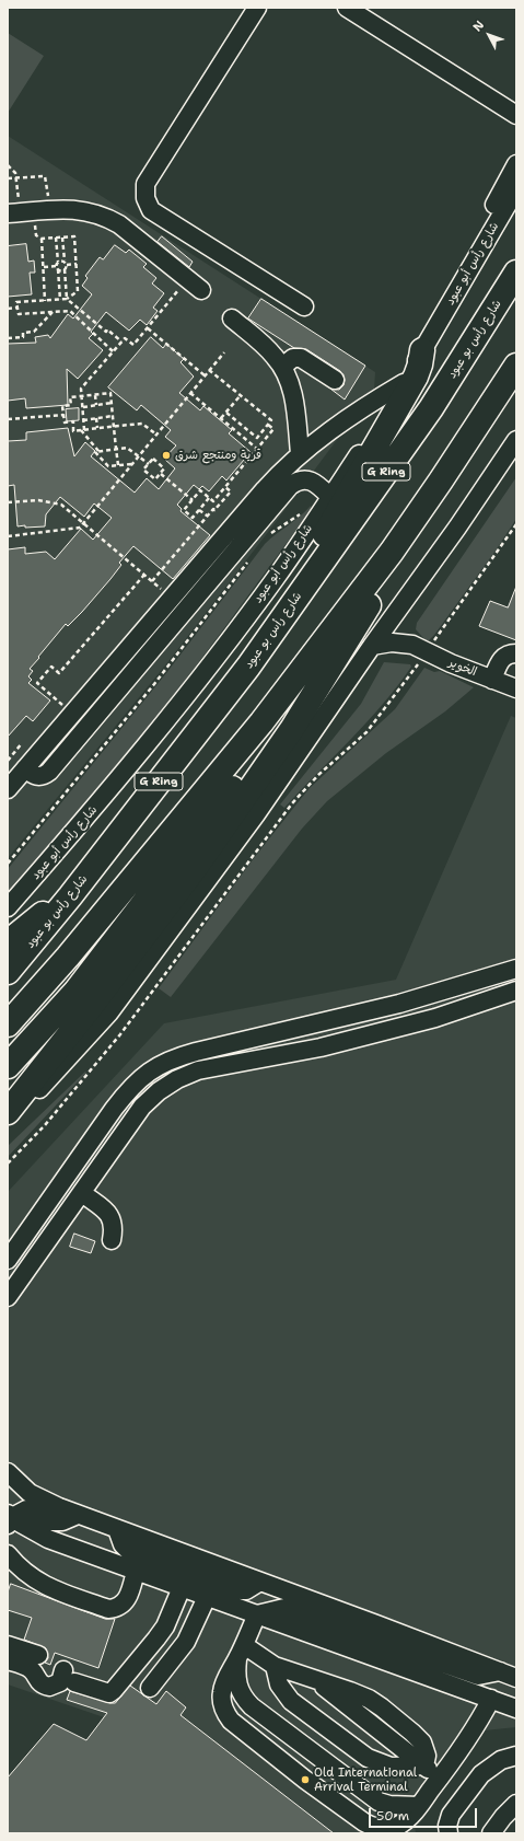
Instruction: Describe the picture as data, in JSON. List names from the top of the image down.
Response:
{
  "streets": {
    "highway": ["شارع رأس بو عبود", "G Ring"],
    "street": ["شارع رأس أبو عبود", "الخوير"]
  },
  "places": ["قرية ومنتجع شرق", "Old International Arrival Terminal"],
  "scale_bar": "50 m",
  "north": "top left"
}
